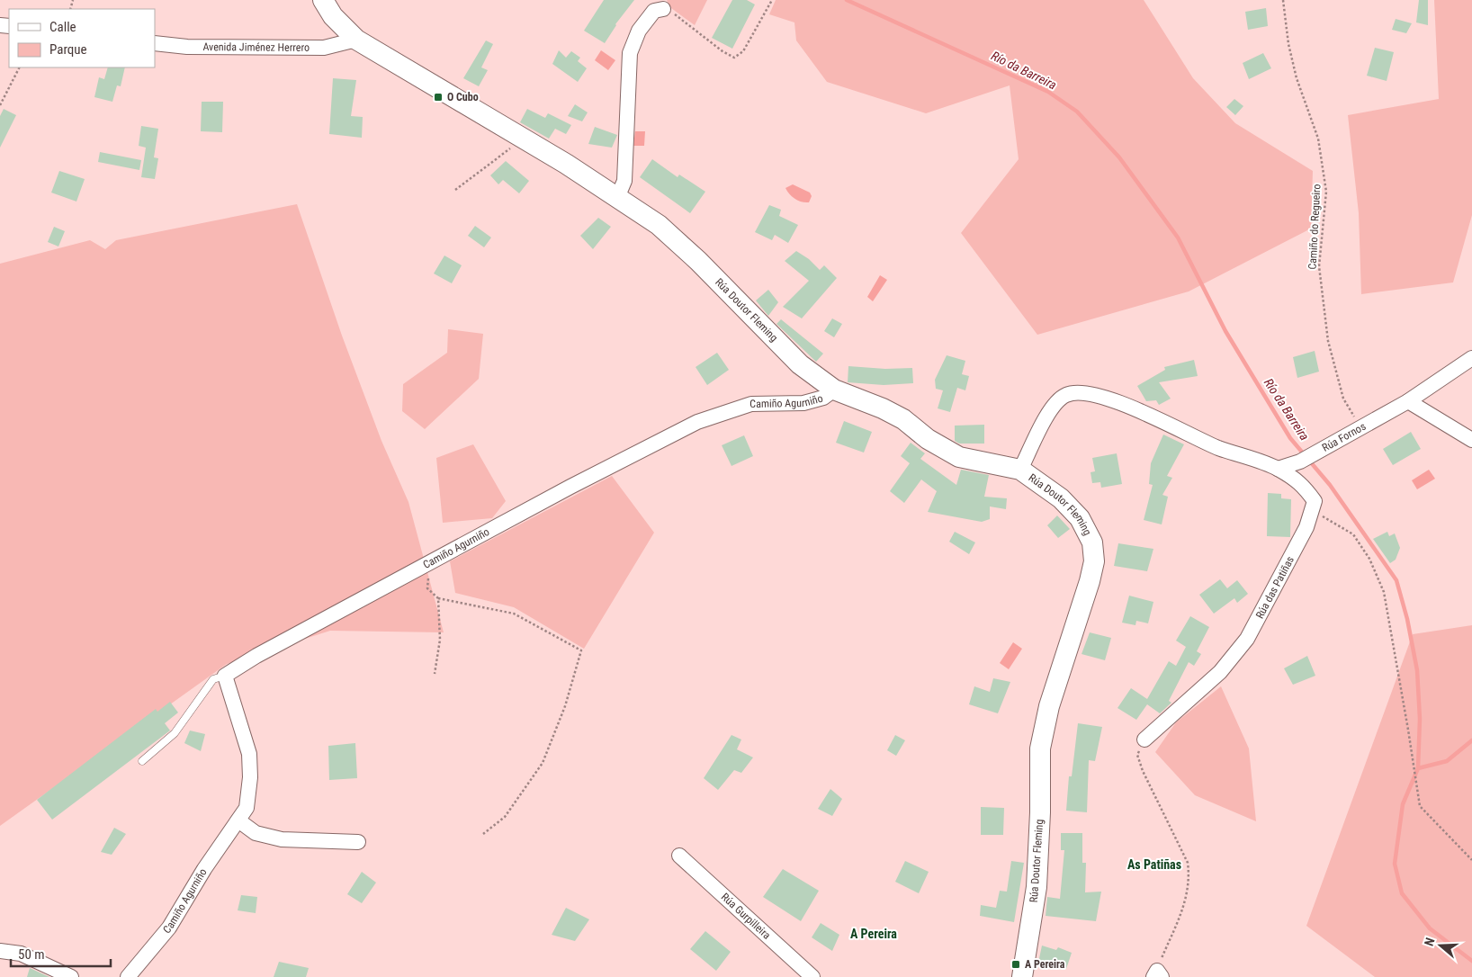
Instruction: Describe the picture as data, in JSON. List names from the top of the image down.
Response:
{
  "streets": {
    "main road": ["Rúa Doutor Fleming"],
    "street": [
      "Avenida Jiménez Herrero",
      "Camiño Agurniño",
      "Rúa Fornos",
      "Rúa das Patiñas",
      "Rúa Gurpilleira"
    ],
    "path": ["Camiño do Regueiro"]
  },
  "crossings": [
    ["Avenida Jiménez Herrero", "Rúa Doutor Fleming"],
    ["Camiño do Regueiro", "Rúa Fornos"],
    ["Rúa Doutor Fleming", "Camiño Agurniño"]
  ],
  "districts": ["As Patiñas", "A Pereira"],
  "water": ["Río da Barreira"],
  "places": {
    "transit": ["O Cubo", "A Pereira"]
  },
  "legend": ["Calle", "Parque"],
  "scale_bar": "50 m",
  "north": "left"
}
